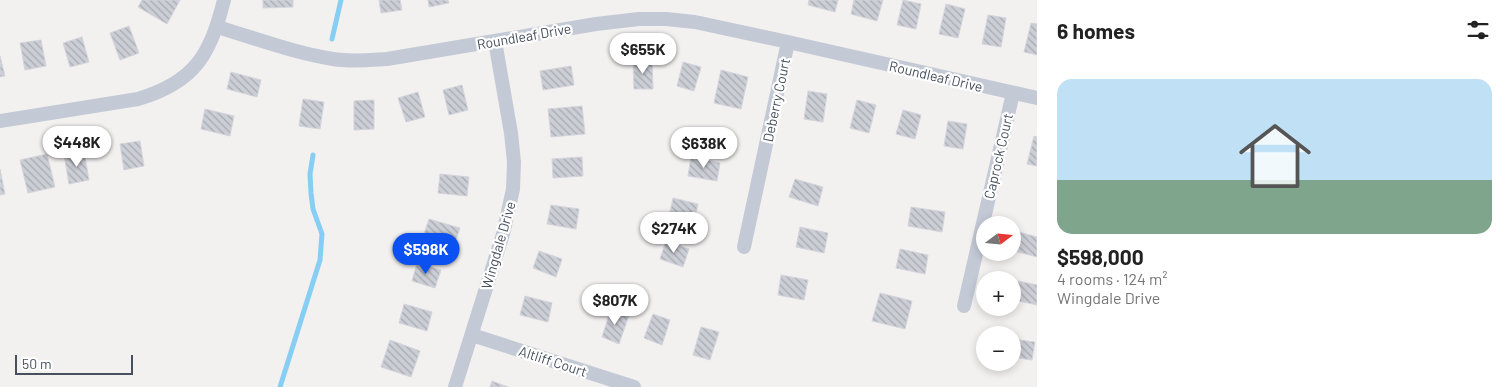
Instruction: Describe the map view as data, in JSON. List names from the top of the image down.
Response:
{
  "streets": {
    "street": [
      "Roundleaf Drive",
      "Deberry Court",
      "Caprock Court",
      "Wingdale Drive",
      "Altliff Court"
    ]
  },
  "crossings": [
    ["Roundleaf Drive", "Deberry Court"],
    ["Roundleaf Drive", "Caprock Court"],
    ["Roundleaf Drive", "Wingdale Drive"],
    ["Wingdale Drive", "Altliff Court"]
  ],
  "scale_bar": "50 m",
  "north": "right",
  "page": {
    "heading": "6 homes",
    "price": [
      "$655K",
      "$448K",
      "$638K",
      "$274K",
      "$598K",
      "$807K"
    ],
    "list": [
      {
        "name": "$598,000",
        "note": "4 rooms · 124 m² · Wingdale Drive"
      }
    ],
    "map_buttons": ["+", "−"],
    "scale": "50 m"
  }
}
